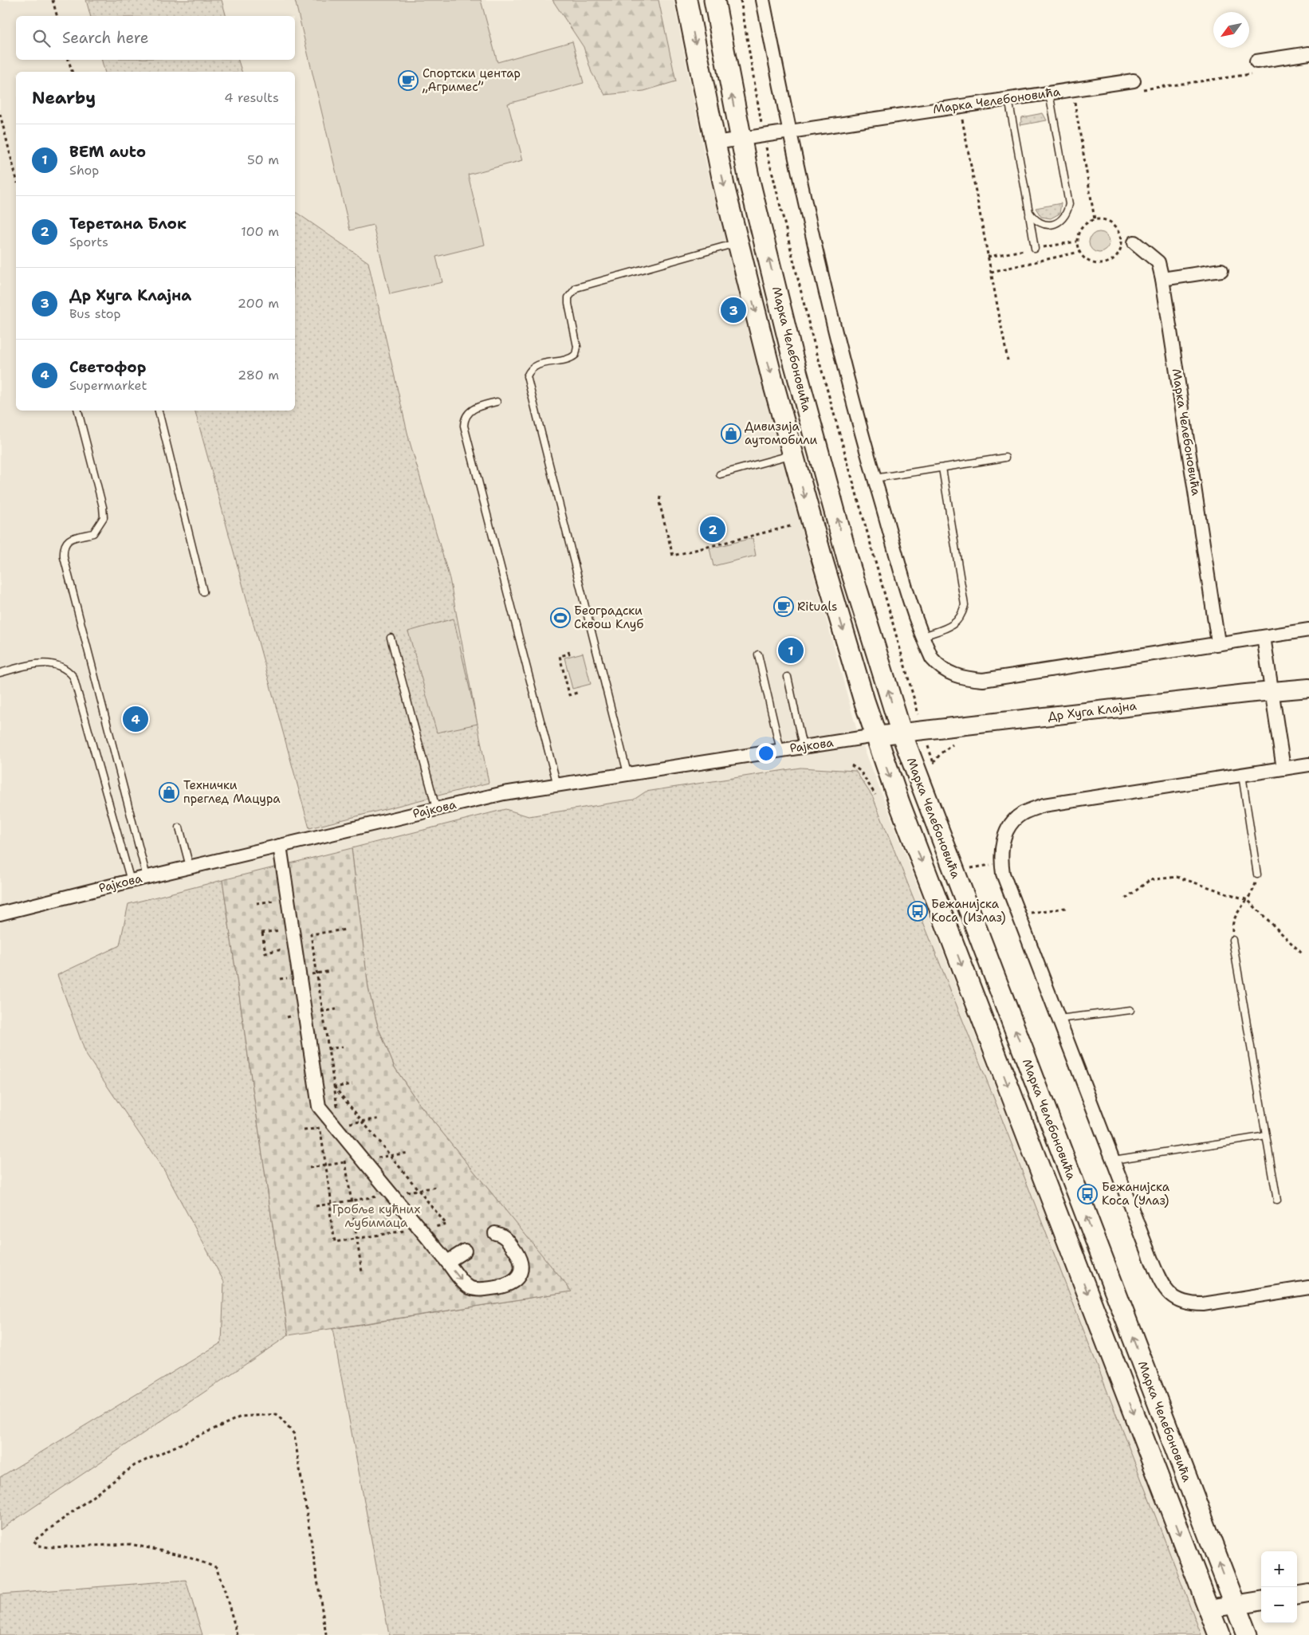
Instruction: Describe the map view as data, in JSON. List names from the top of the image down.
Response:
{
  "streets": {
    "main road": ["Марка Челебоновића", "Др Хуга Клајна"],
    "street": ["Рајкова"]
  },
  "crossings": [
    ["Марка Челебоновића", "Др Хуга Клајна"],
    ["Марка Челебоновића", "Рајкова"],
    ["Др Хуга Клајна", "Рајкова"]
  ],
  "parks": ["Гробље кућних љубимаца"],
  "places": {
    "cafe": ["Спортски центар „Агримес”", "Rituals"],
    "shop": ["Дивизија аутомобили", "Технички преглед Мацура"],
    "sports": ["Београдски Сквош Клуб"],
    "bus stop": ["Бежанијска Коса (Излаз)", "Бежанијска Коса (Улаз)"]
  },
  "north": "bottom left",
  "page": {
    "search": "Search here",
    "heading": ["Nearby", "4 results"],
    "list": [
      {
        "mark": "1",
        "name": "BEM auto",
        "note": "Shop",
        "value": "50 m"
      },
      {
        "mark": "2",
        "name": "Теретана Блок",
        "note": "Sports",
        "value": "100 m"
      },
      {
        "mark": "3",
        "name": "Др Хуга Клајна",
        "note": "Bus stop",
        "value": "200 m"
      },
      {
        "mark": "4",
        "name": "Светофор",
        "note": "Supermarket",
        "value": "280 m"
      }
    ],
    "pins": [
      "3",
      "2",
      "1",
      "4"
    ],
    "map_buttons": ["+", "−"]
  }
}
